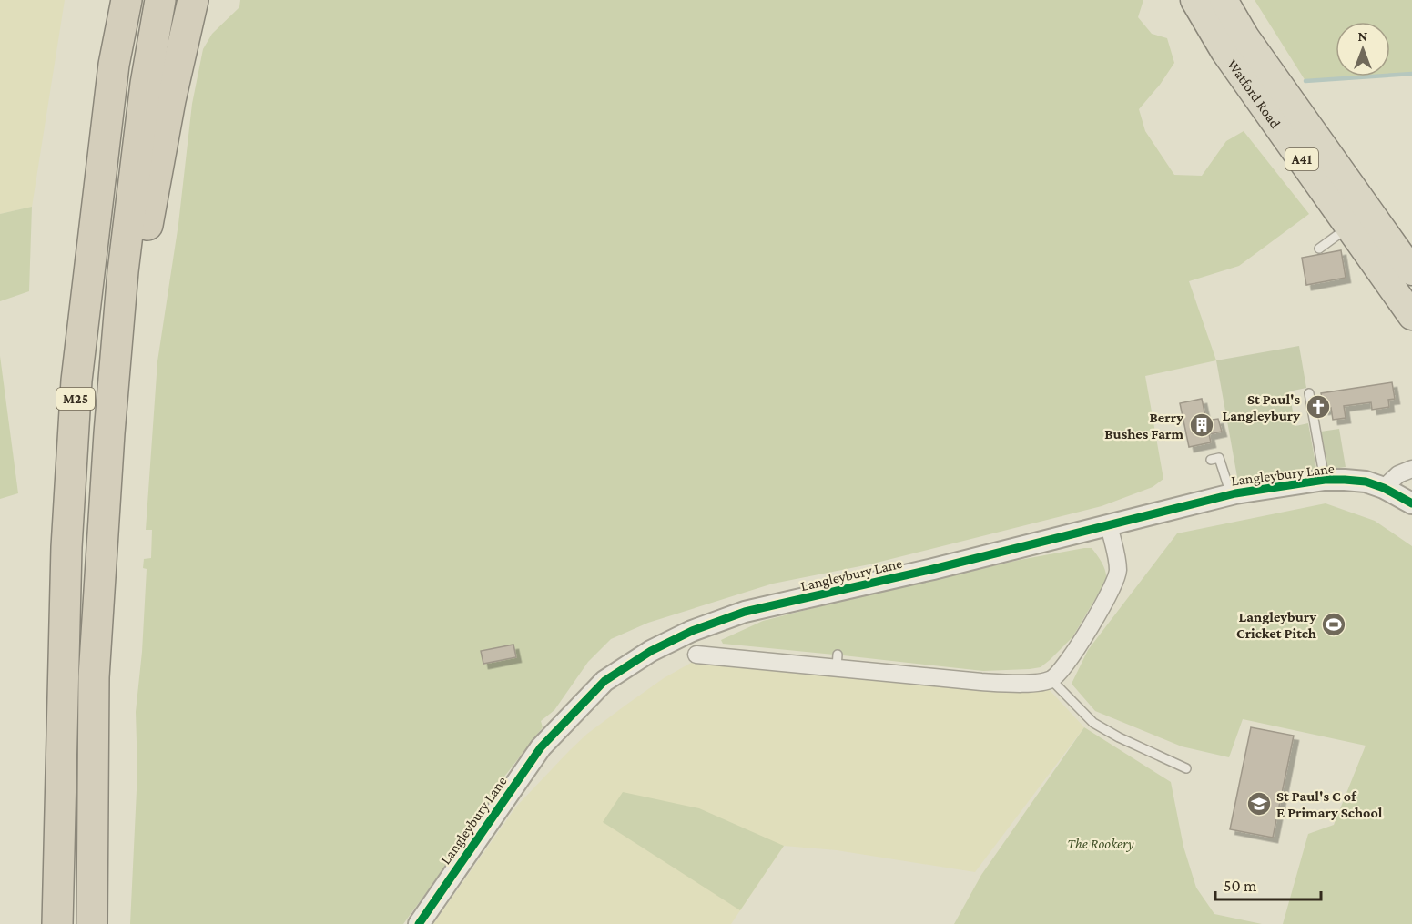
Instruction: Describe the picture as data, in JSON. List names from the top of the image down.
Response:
{
  "streets": {
    "highway": ["Watford Road", "A41", "M25"],
    "street": ["Langleybury Lane"]
  },
  "parks": ["The Rookery"],
  "places": {
    "church": ["St Paul's Langleybury"],
    "building": ["Berry Bushes Farm"],
    "sports": ["Langleybury Cricket Pitch"],
    "school or university": ["St Paul's C of E Primary School"]
  },
  "scale_bar": "50 m",
  "north": "top"
}
